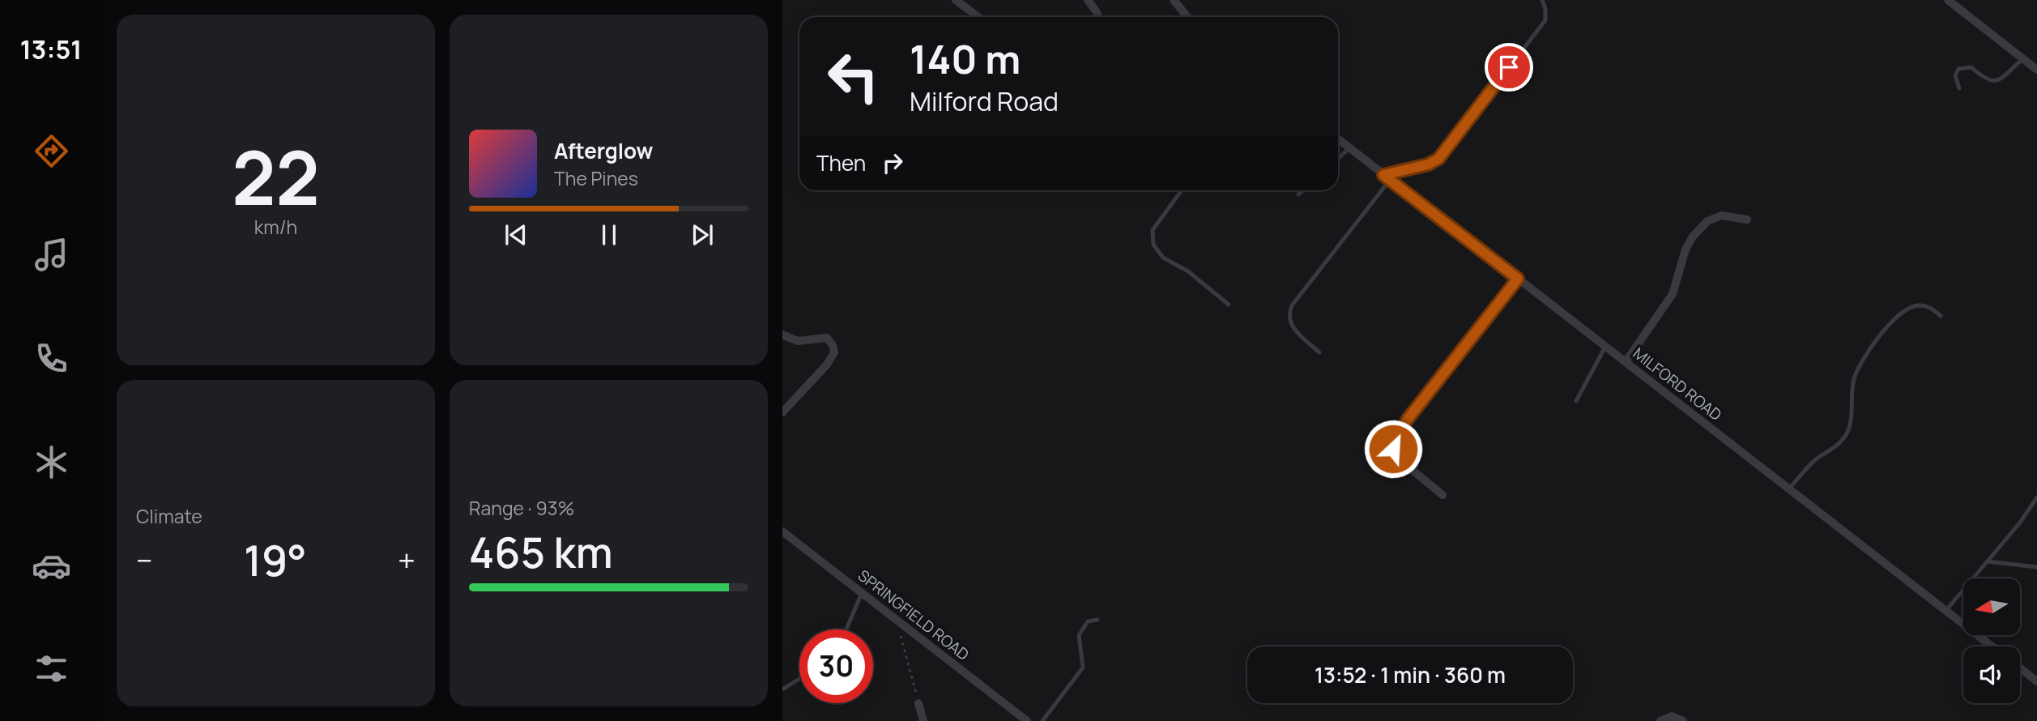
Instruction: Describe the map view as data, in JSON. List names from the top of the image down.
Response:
{
  "streets": {
    "street": ["MILFORD ROAD", "SPRINGFIELD ROAD"]
  },
  "north": "left",
  "page": {
    "tabs": "13:51",
    "tile": [
      ["22", "km/h"],
      "Climate",
      ["Range · 93%", "465 km"]
    ],
    "turn": ["140 m", "Milford Road"],
    "song": ["Afterglow", "The Pines"],
    "then": "Then",
    "heat": ["−", "19°", "+"],
    "limit": "30",
    "trip": "13:52 · 1 min · 360 m"
  }
}
